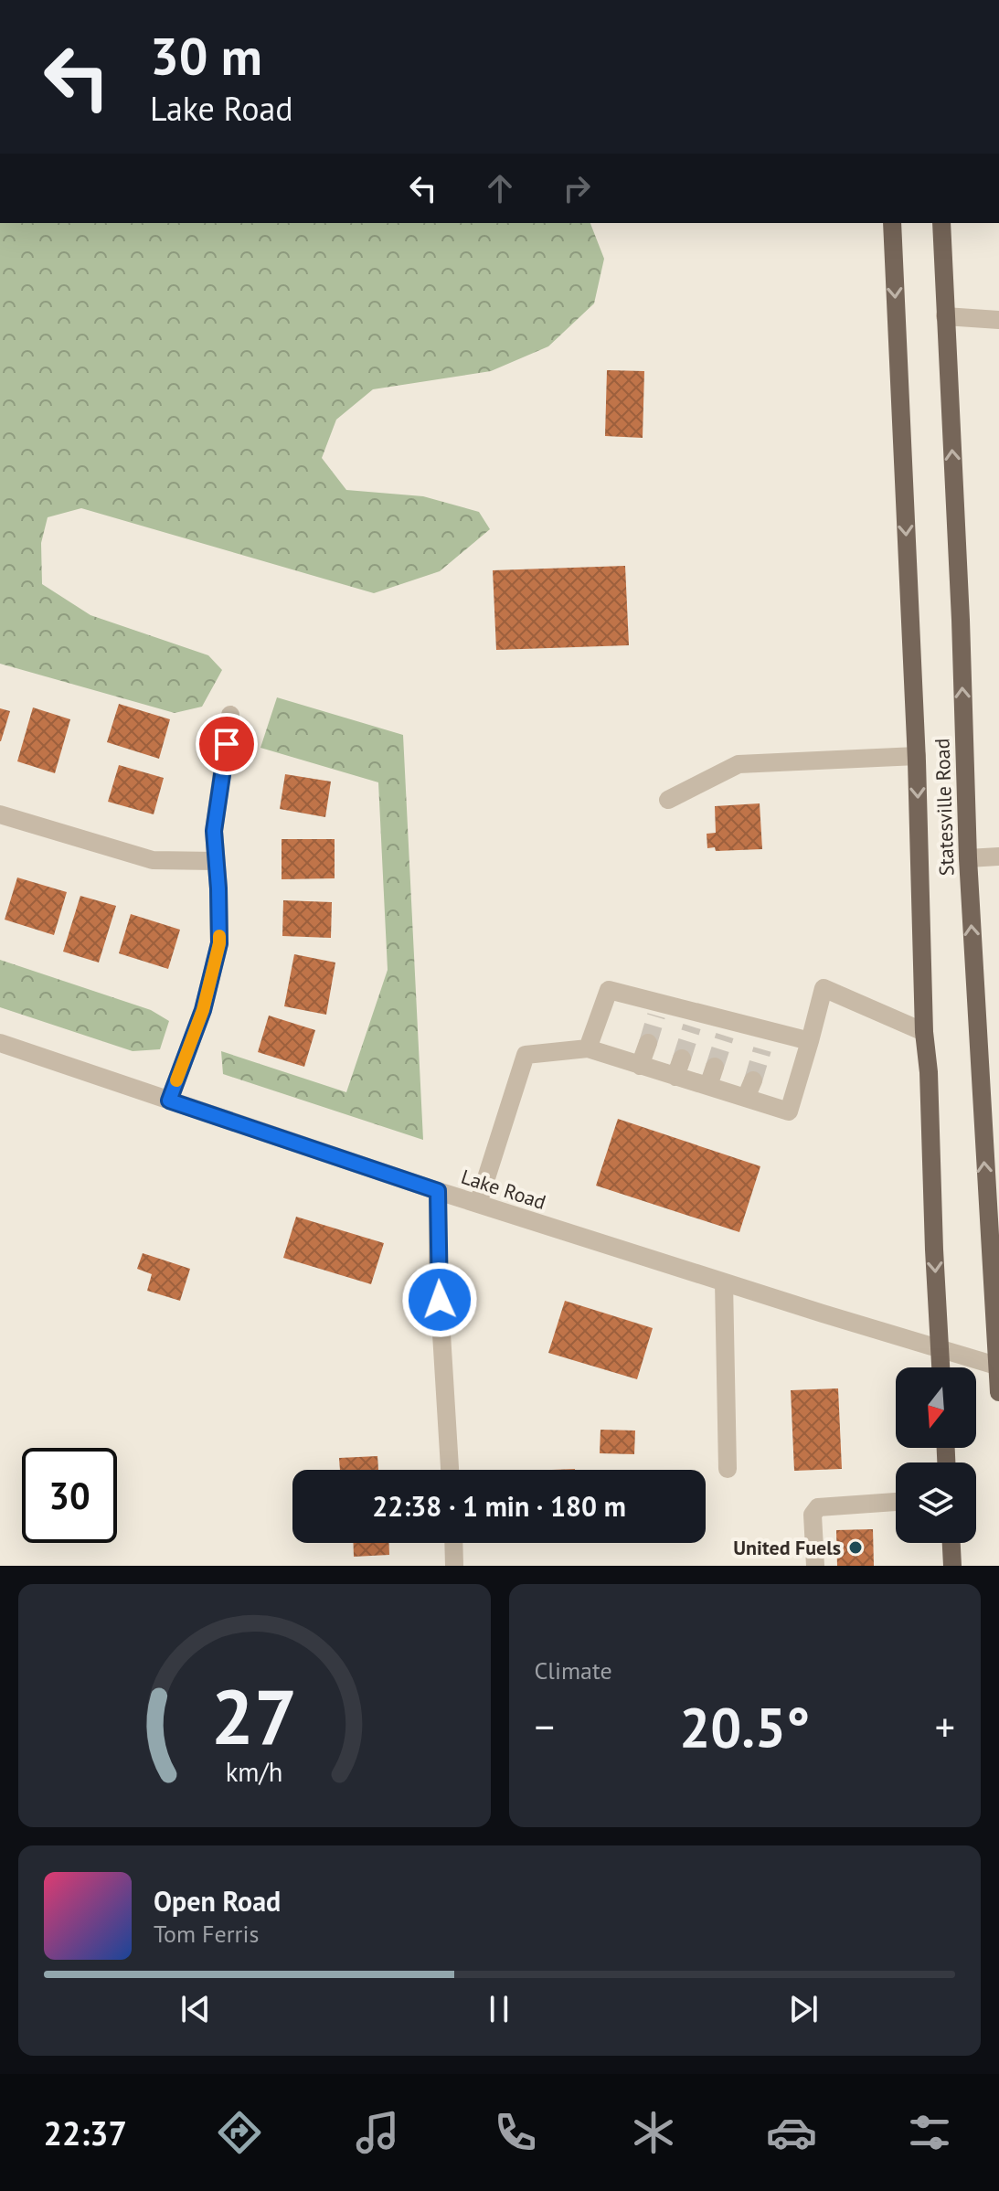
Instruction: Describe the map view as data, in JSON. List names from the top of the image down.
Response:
{
  "streets": {
    "main road": ["Statesville Road"],
    "street": ["Lake Road"]
  },
  "crossings": [
    ["Statesville Road", "Lake Road"]
  ],
  "places": ["United Fuels"],
  "north": "bottom",
  "page": {
    "turn": ["30 m", "Lake Road"],
    "limit": "30",
    "trip": "22:38 · 1 min · 180 m",
    "tile": "Climate",
    "heat": ["−", "20.5°", "+"],
    "song": ["Open Road", "Tom Ferris"],
    "tabs": "22:37",
    "gauge": ["27", "km/h"]
  }
}
